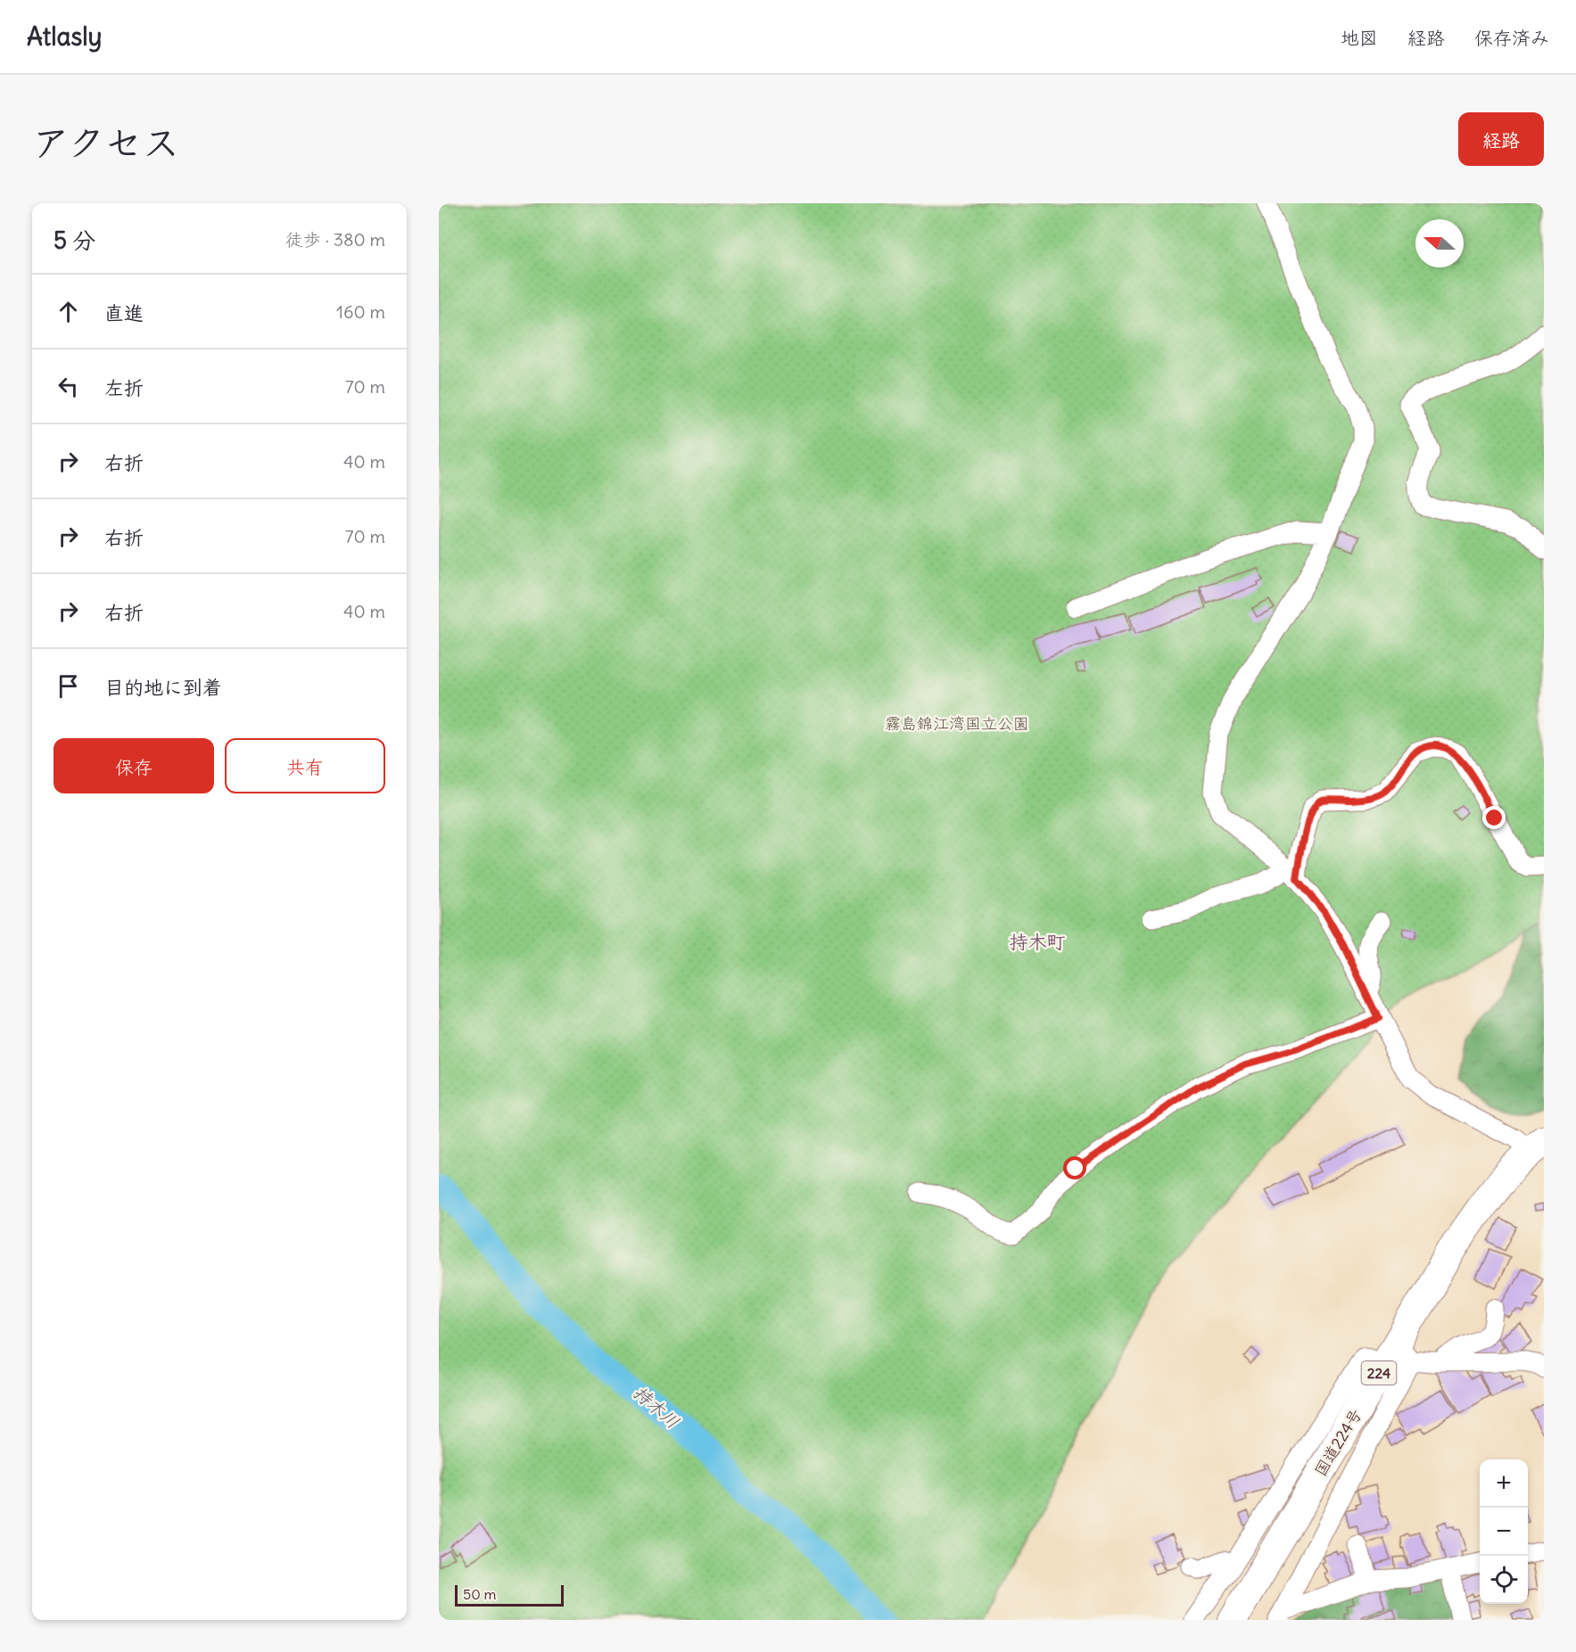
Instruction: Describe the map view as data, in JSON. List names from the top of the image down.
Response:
{
  "streets": {
    "highway": ["224", "国道224号"]
  },
  "districts": ["持木町"],
  "water": ["持木川"],
  "parks": ["霧島錦江湾国立公園"],
  "scale_bar": "50 m",
  "north": "left",
  "page": {
    "header": "Atlasly",
    "nav": ["地図", "経路", "保存済み"],
    "title": "アクセス",
    "buttons": [
      "経路",
      ["保存", "共有"]
    ],
    "heading": ["5 分", "徒歩 · 380 m"],
    "list": [
      ["直進", "160 m"],
      ["左折", "70 m"],
      ["右折", "40 m"],
      ["右折", "70 m"],
      ["右折", "40 m"],
      "目的地に到着"
    ],
    "map_buttons": ["+", "−"],
    "scale": "50 m"
  }
}
